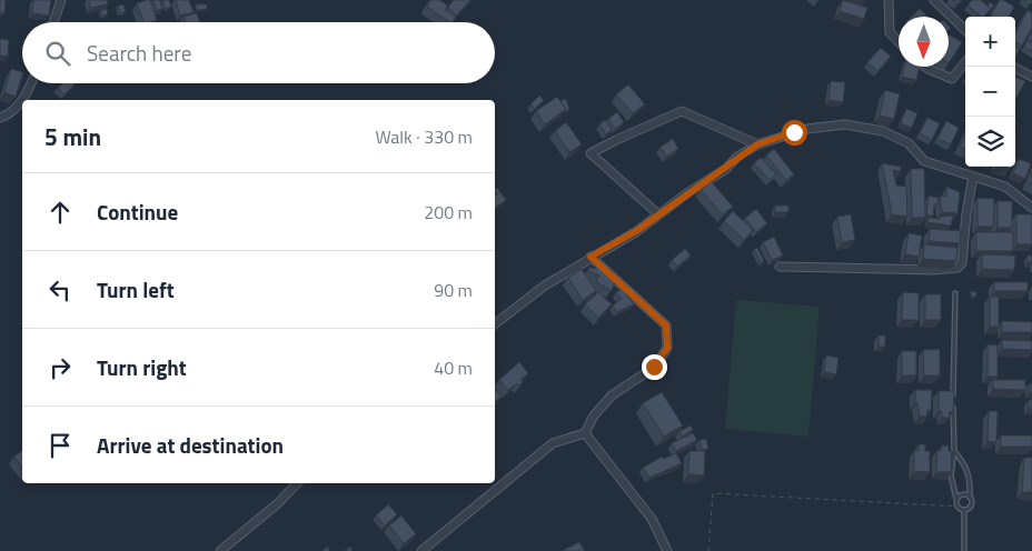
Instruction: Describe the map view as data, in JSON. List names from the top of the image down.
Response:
{
  "north": "bottom",
  "page": {
    "map_buttons": ["+", "−"],
    "search": "Search here",
    "heading": ["5 min", "Walk · 330 m"],
    "list": [
      ["Continue", "200 m"],
      ["Turn left", "90 m"],
      ["Turn right", "40 m"],
      "Arrive at destination"
    ]
  }
}
